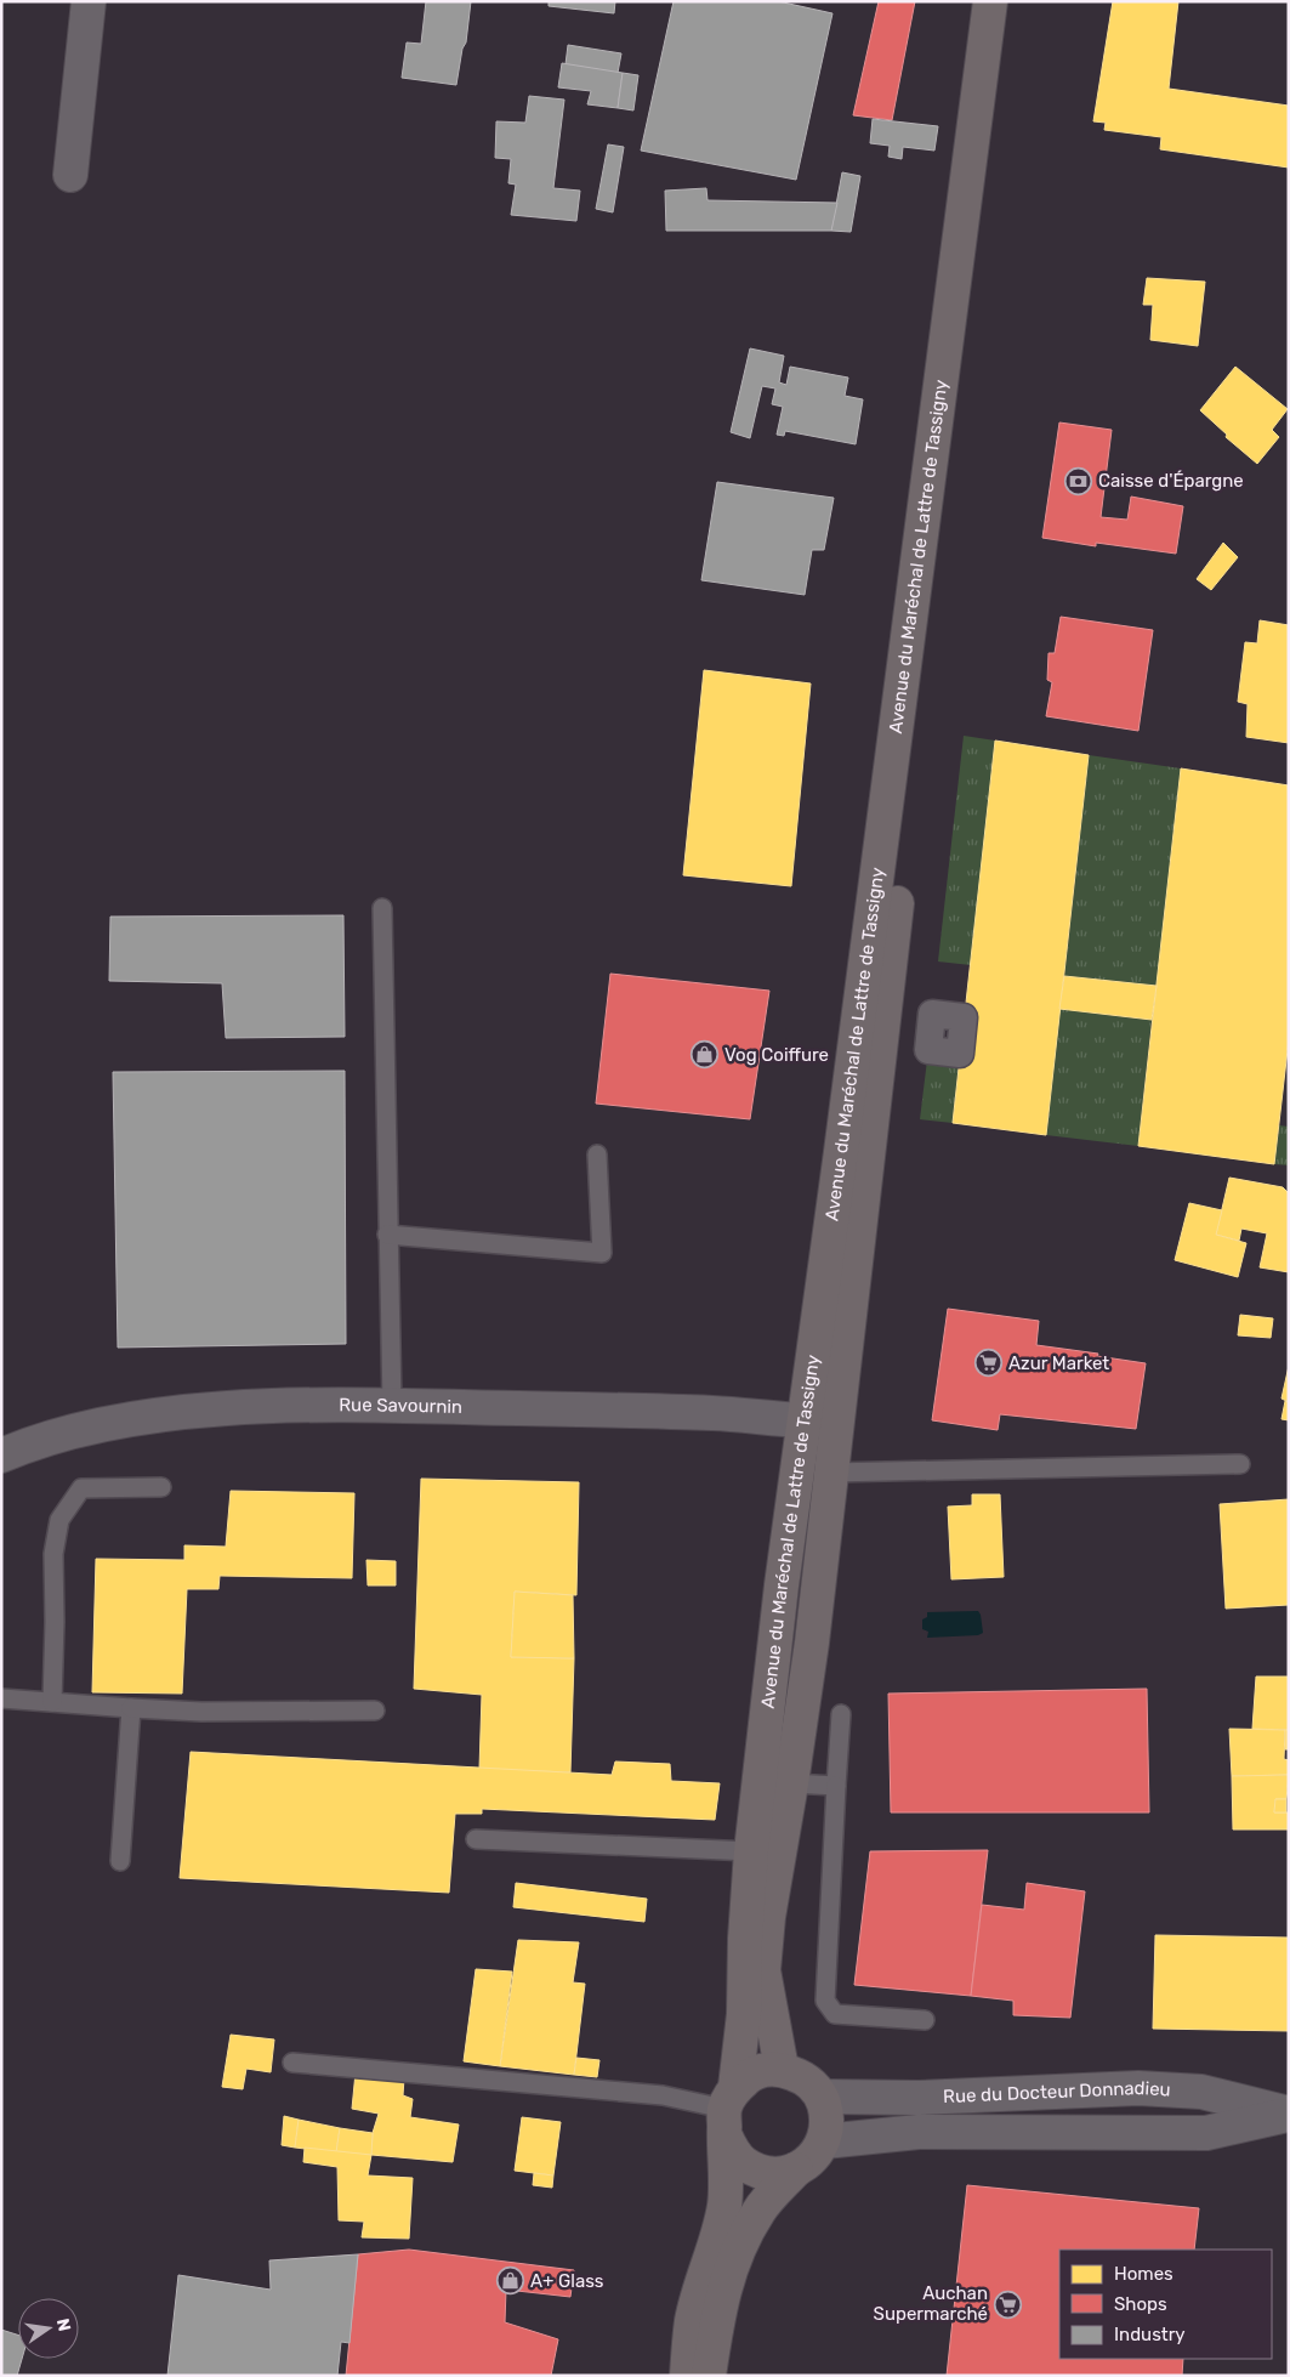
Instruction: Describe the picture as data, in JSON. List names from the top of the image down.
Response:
{
  "streets": {
    "main road": ["Avenue du Maréchal de Lattre de Tassigny"],
    "street": ["Rue Savournin", "Rue du Docteur Donnadieu"]
  },
  "crossings": [
    ["Avenue du Maréchal de Lattre de Tassigny", "Rue Savournin"],
    ["Avenue du Maréchal de Lattre de Tassigny", "Rue du Docteur Donnadieu"]
  ],
  "places": {
    "bank": ["Caisse d'Épargne"],
    "shop": ["Vog Coiffure", "A+ Glass"],
    "supermarket": ["Azur Market", "Auchan Supermarché"]
  },
  "legend": ["Homes", "Shops", "Industry"],
  "north": "right"
}
